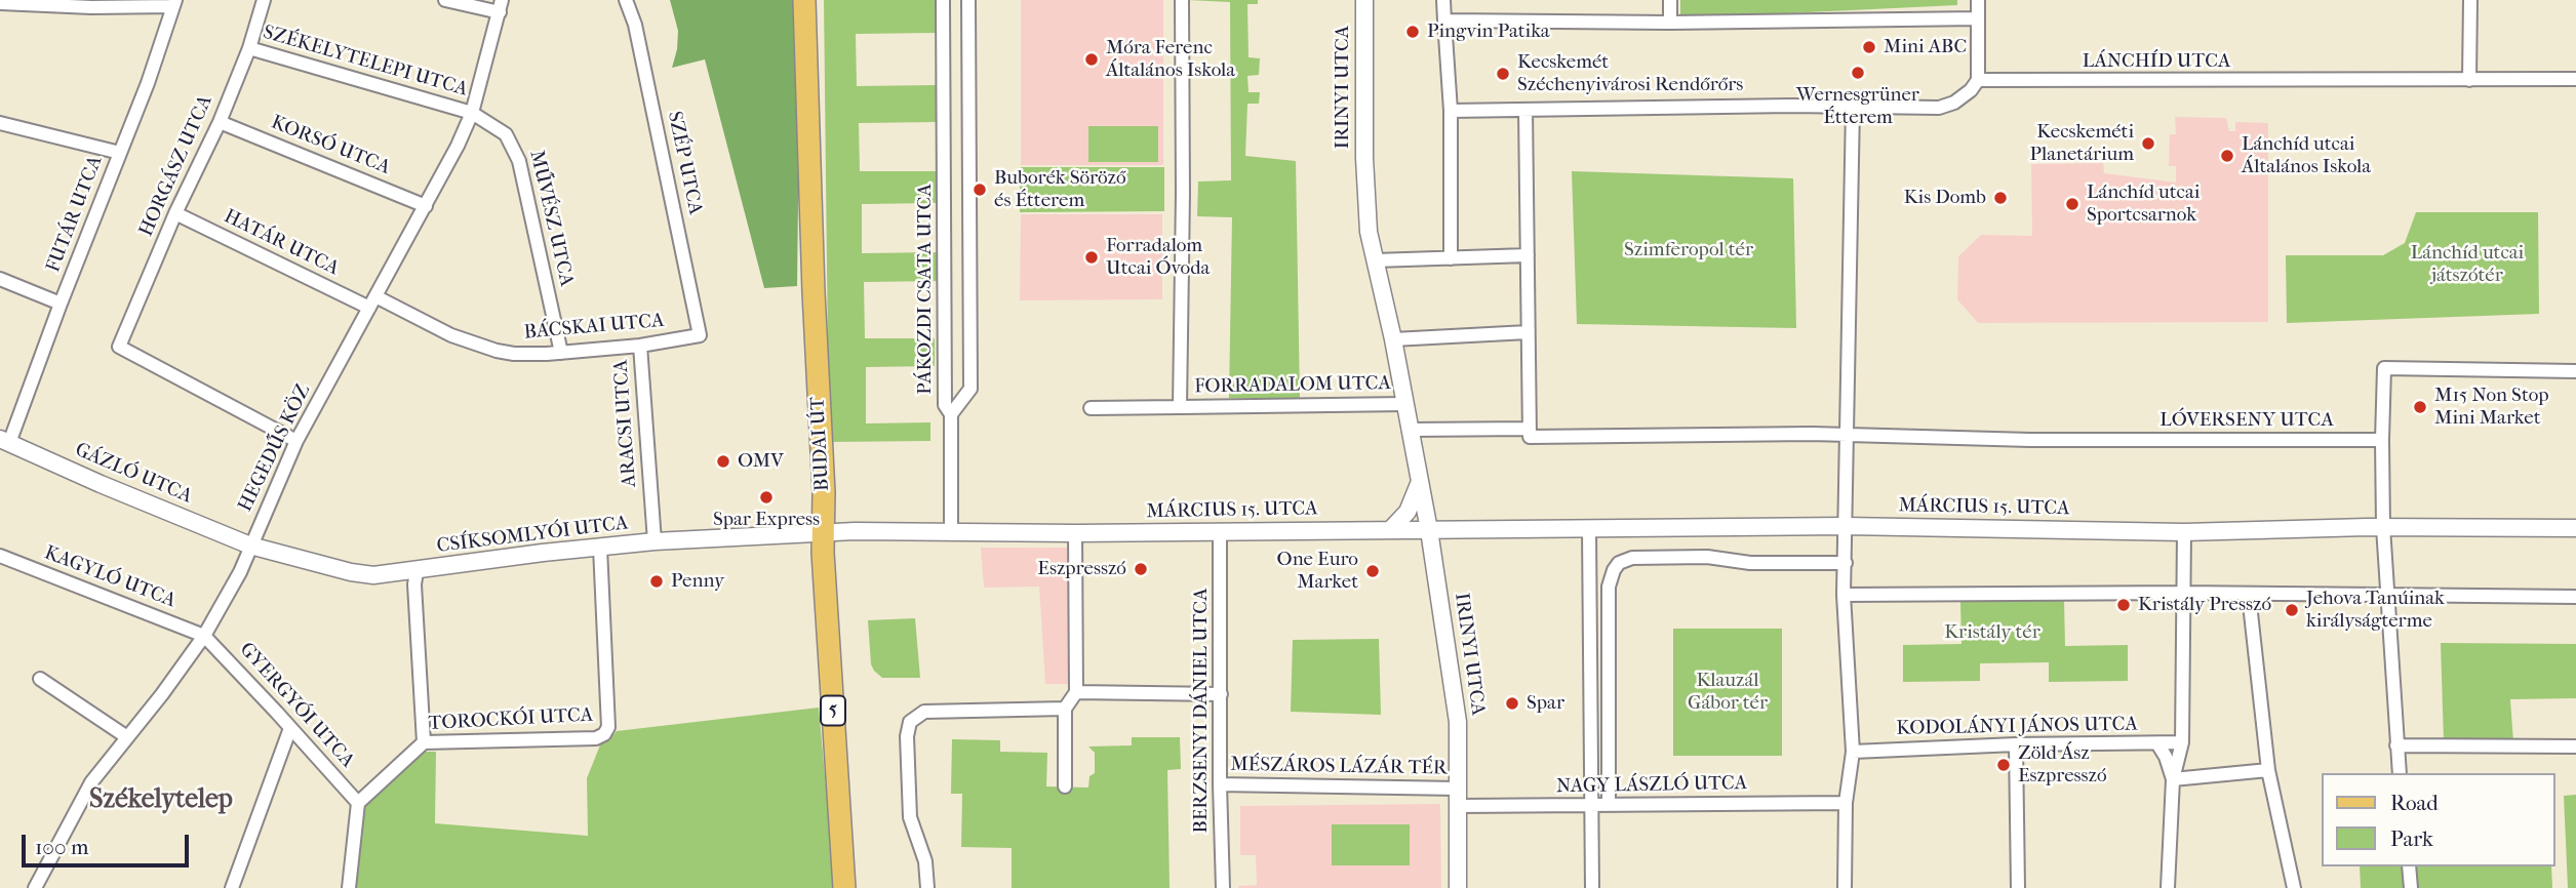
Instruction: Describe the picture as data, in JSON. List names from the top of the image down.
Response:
{
  "streets": {
    "main road": ["BUDAI ÚT", "5"],
    "street": [
      "SZÉKELYTELEPI UTCA",
      "LÁNCHÍD UTCA",
      "IRINYI UTCA",
      "KORSÓ UTCA",
      "SZÉP UTCA",
      "HORGÁSZ UTCA",
      "FUTÁR UTCA",
      "MŰVÉSZ UTCA",
      "HATÁR UTCA",
      "PÁKOZDI CSATA UTCA",
      "BÁCSKAI UTCA",
      "FORRADALOM UTCA",
      "LÓVERSENY UTCA",
      "ARACSI UTCA",
      "HEGEDŰS KÖZ",
      "GÁZLÓ UTCA",
      "MÁRCIUS 15. UTCA",
      "CSÍKSOMLYÓI UTCA",
      "KAGYLÓ UTCA",
      "GYERGYÓI UTCA",
      "BERZSENYI DÁNIEL UTCA",
      "TOROCKÓI UTCA",
      "KODOLÁNYI JÁNOS UTCA",
      "MÉSZÁROS LÁZÁR TÉR",
      "NAGY LÁSZLÓ UTCA"
    ]
  },
  "crossings": [
    ["SZÉKELYTELEPI UTCA", "HORGÁSZ UTCA"],
    ["SZÉKELYTELEPI UTCA", "MŰVÉSZ UTCA"],
    ["SZÉKELYTELEPI UTCA", "HEGEDŰS KÖZ"],
    ["IRINYI UTCA", "FORRADALOM UTCA"],
    ["IRINYI UTCA", "MÁRCIUS 15. UTCA"],
    ["IRINYI UTCA", "MÉSZÁROS LÁZÁR TÉR"],
    ["IRINYI UTCA", "NAGY LÁSZLÓ UTCA"],
    ["KORSÓ UTCA", "HORGÁSZ UTCA"],
    ["KORSÓ UTCA", "HEGEDŰS KÖZ"],
    ["SZÉP UTCA", "BÁCSKAI UTCA"],
    ["HORGÁSZ UTCA", "HATÁR UTCA"],
    ["HORGÁSZ UTCA", "HEGEDŰS KÖZ"],
    ["FUTÁR UTCA", "GÁZLÓ UTCA"],
    ["MŰVÉSZ UTCA", "BÁCSKAI UTCA"],
    ["MŰVÉSZ UTCA", "HEGEDŰS KÖZ"],
    ["HATÁR UTCA", "BÁCSKAI UTCA"],
    ["HATÁR UTCA", "HEGEDŰS KÖZ"],
    ["BÁCSKAI UTCA", "ARACSI UTCA"],
    ["BÁCSKAI UTCA", "HEGEDŰS KÖZ"],
    ["ARACSI UTCA", "CSÍKSOMLYÓI UTCA"],
    ["BUDAI ÚT", "MÁRCIUS 15. UTCA"],
    ["BUDAI ÚT", "CSÍKSOMLYÓI UTCA"],
    ["HEGEDŰS KÖZ", "GÁZLÓ UTCA"],
    ["HEGEDŰS KÖZ", "CSÍKSOMLYÓI UTCA"],
    ["HEGEDŰS KÖZ", "KAGYLÓ UTCA"],
    ["HEGEDŰS KÖZ", "GYERGYÓI UTCA"],
    ["GÁZLÓ UTCA", "CSÍKSOMLYÓI UTCA"],
    ["MÁRCIUS 15. UTCA", "CSÍKSOMLYÓI UTCA"],
    ["MÁRCIUS 15. UTCA", "BERZSENYI DÁNIEL UTCA"],
    ["CSÍKSOMLYÓI UTCA", "TOROCKÓI UTCA"],
    ["KAGYLÓ UTCA", "GYERGYÓI UTCA"],
    ["GYERGYÓI UTCA", "TOROCKÓI UTCA"],
    ["BERZSENYI DÁNIEL UTCA", "MÉSZÁROS LÁZÁR TÉR"]
  ],
  "districts": ["Székelytelep"],
  "parks": [
    "Szimferopol tér",
    "Lánchíd utcai játszótér",
    "Kristály tér",
    "Klauzál Gábor tér"
  ],
  "places": [
    "Pingvin Patika",
    "Mini ABC",
    "Móra Ferenc Általános Iskola",
    "Wernesgrüner Étterem",
    "Kecskemét Széchenyivárosi Rendőrőrs",
    "Kecskeméti Planetárium",
    "Lánchíd utcai Általános Iskola",
    "Buborék Söröző és Étterem",
    "Kis Domb",
    "Lánchíd utcai Sportcsarnok",
    "Forradalom Utcai Óvoda",
    "M15 Non Stop Mini Market",
    "OMV",
    "Spar Express",
    "Eszpresszó",
    "One Euro Market",
    "Penny",
    "Kristály Presszó",
    "Jehova Tanúinak királyságterme",
    "Spar",
    "Zöld Ász Eszpresszó"
  ],
  "legend": ["Road", "Park"],
  "scale_bar": "100 m"
}
